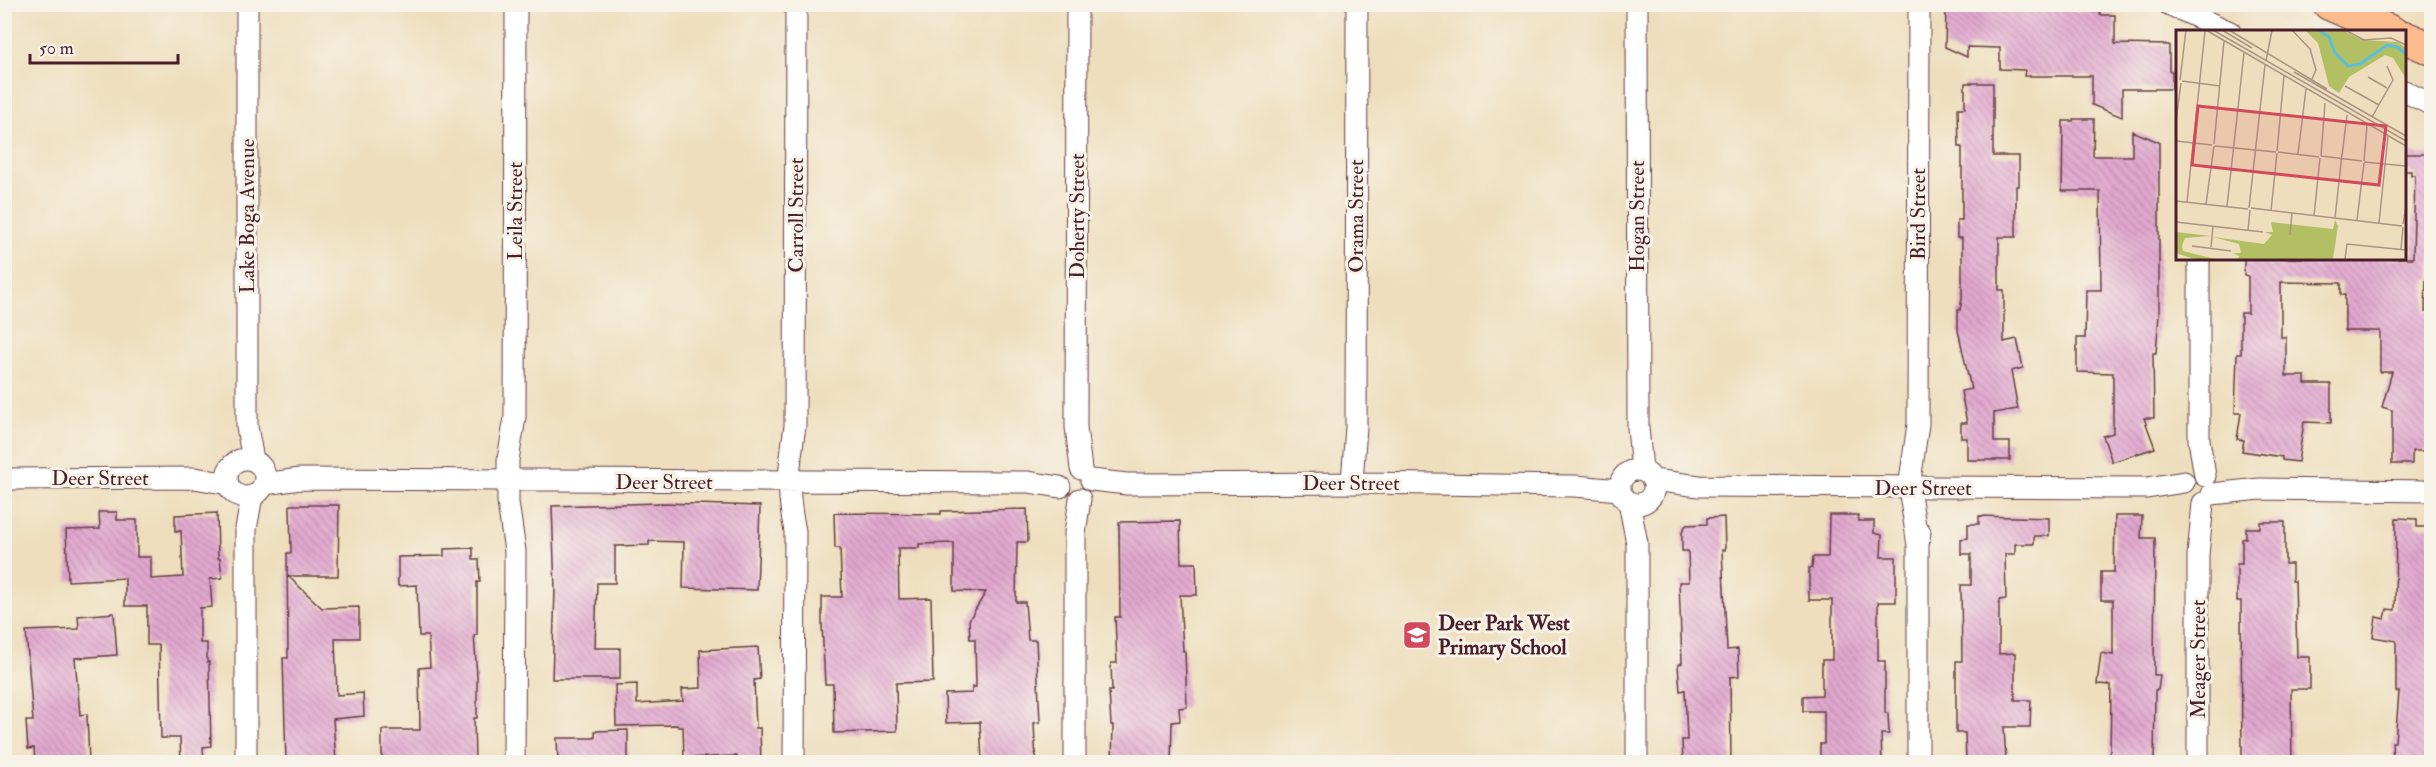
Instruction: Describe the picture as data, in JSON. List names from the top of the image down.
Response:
{
  "streets": {
    "street": [
      "Leila Street",
      "Bird Street",
      "Carroll Street",
      "Lake Boga Avenue",
      "Doherty Street",
      "Orama Street",
      "Hogan Street",
      "Deer Street",
      "Meager Street"
    ]
  },
  "crossings": [
    ["Leila Street", "Deer Street"],
    ["Bird Street", "Deer Street"],
    ["Carroll Street", "Deer Street"],
    ["Lake Boga Avenue", "Deer Street"],
    ["Doherty Street", "Deer Street"],
    ["Orama Street", "Deer Street"],
    ["Hogan Street", "Deer Street"],
    ["Deer Street", "Meager Street"]
  ],
  "places": {
    "school or university": ["Deer Park West Primary School"]
  },
  "scale_bar": "50 m"
}
